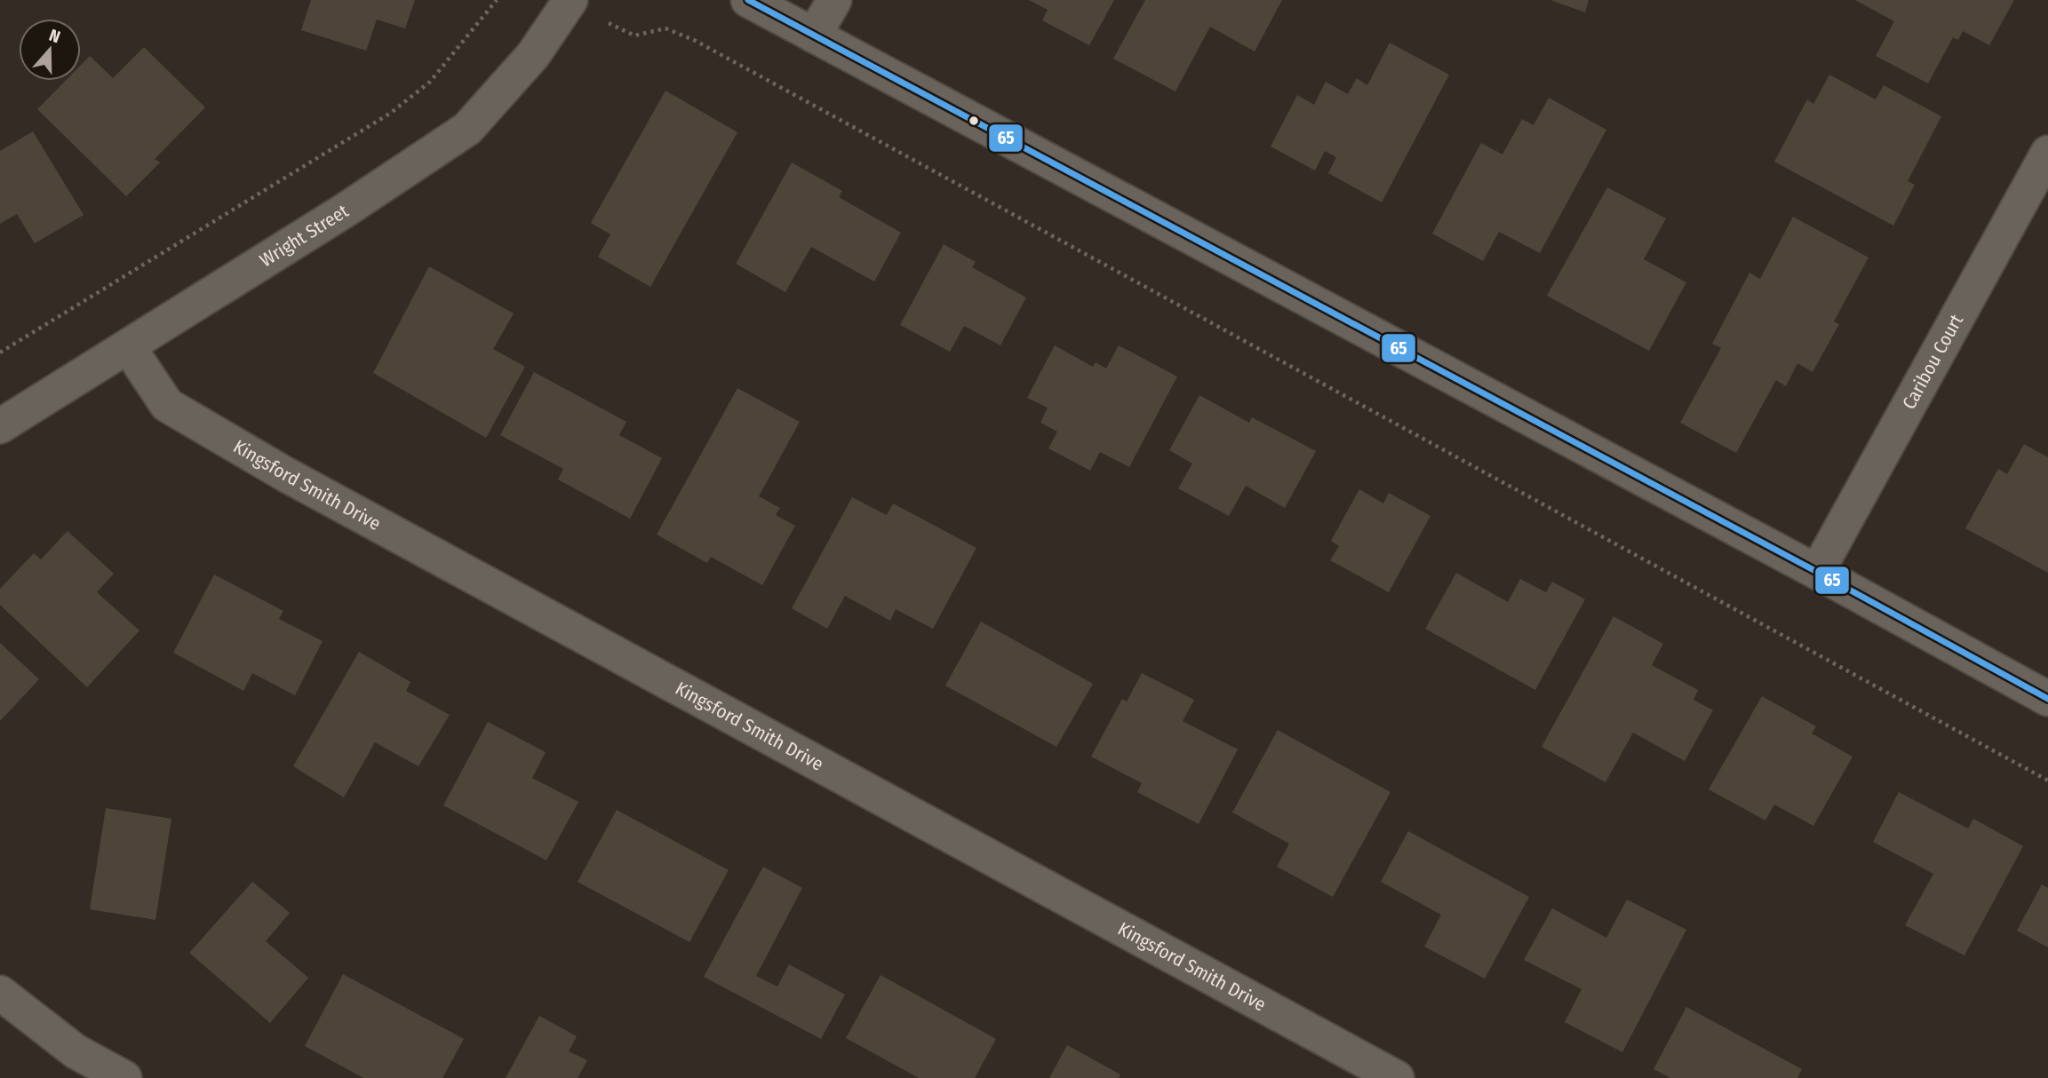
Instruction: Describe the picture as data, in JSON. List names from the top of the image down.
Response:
{
  "streets": {
    "street": ["Wright Street", "Caribou Court", "Kingsford Smith Drive"]
  },
  "crossings": [
    ["Wright Street", "Kingsford Smith Drive"]
  ],
  "lines": ["transit line 65"],
  "north": "top"
}
